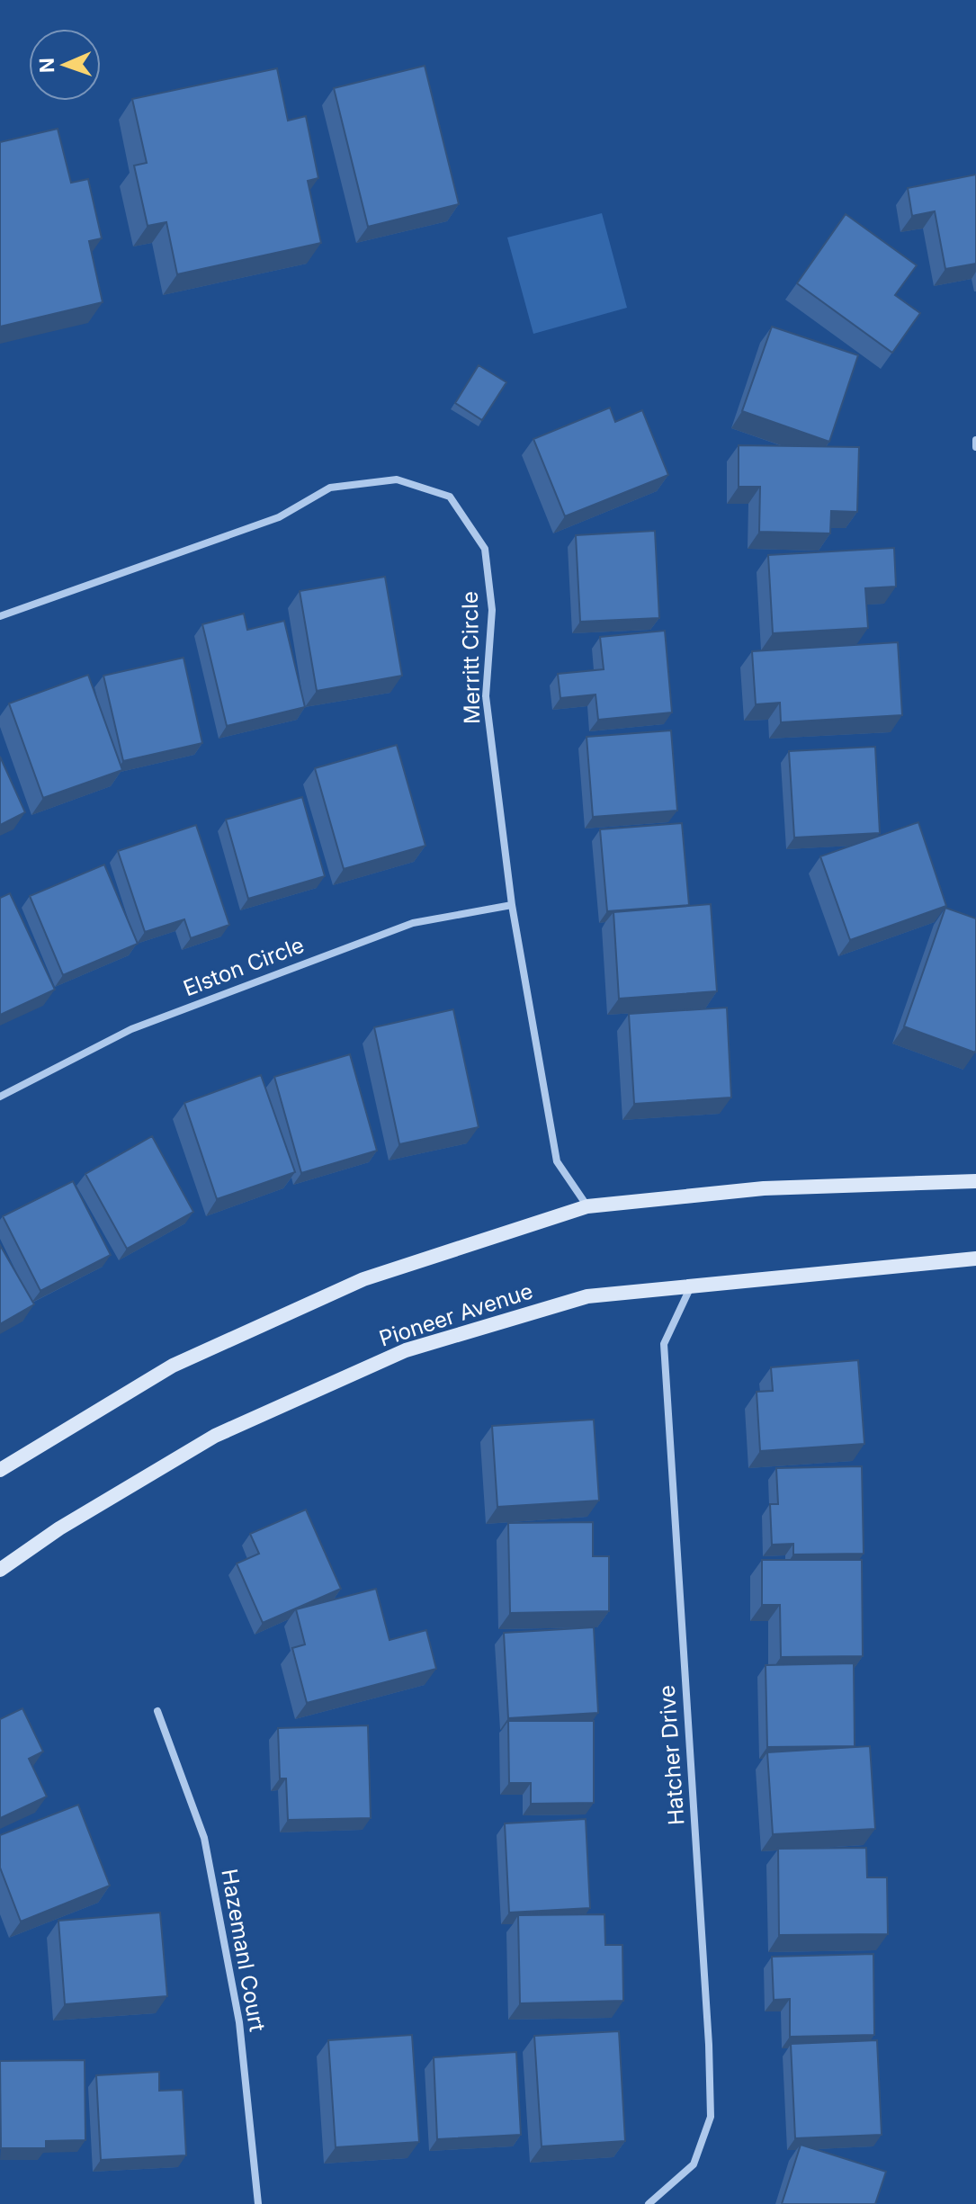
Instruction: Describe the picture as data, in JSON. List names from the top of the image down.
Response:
{
  "streets": {
    "main road": ["Pioneer Avenue"],
    "street": [
      "Merritt Circle",
      "Elston Circle",
      "Hatcher Drive",
      "Hazemanl Court"
    ]
  },
  "crossings": [
    ["Merritt Circle", "Elston Circle"],
    ["Pioneer Avenue", "Hatcher Drive"]
  ],
  "north": "left"
}
